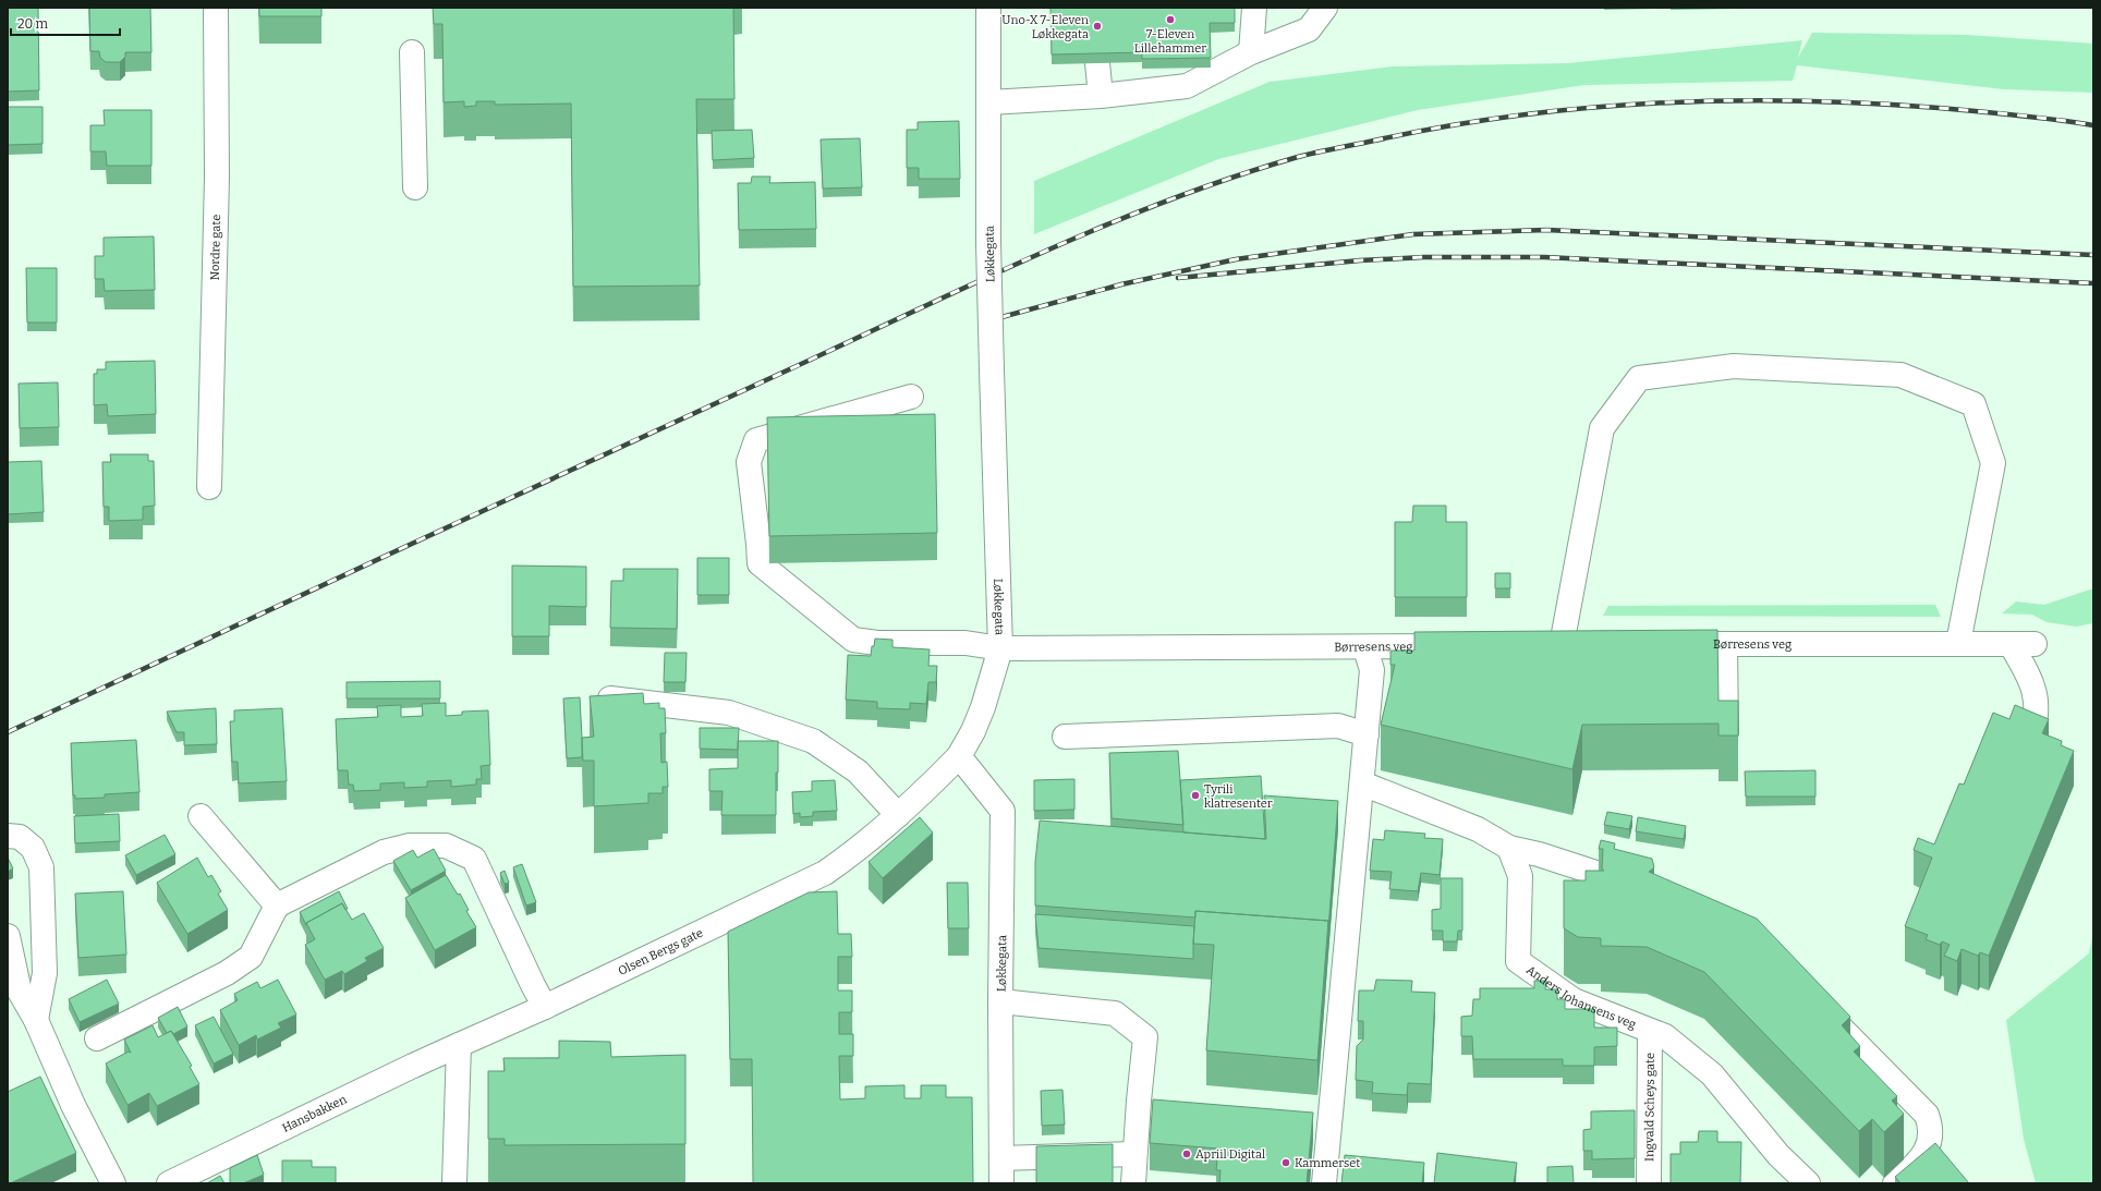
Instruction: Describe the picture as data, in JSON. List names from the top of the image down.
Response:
{
  "streets": {
    "street": [
      "Nordre gate",
      "Løkkegata",
      "Børresens veg",
      "Olsen Bergs gate",
      "Anders Johansens veg",
      "Ingvald Scheys gate",
      "Hansbakken"
    ]
  },
  "crossings": [
    ["Løkkegata", "Børresens veg"],
    ["Løkkegata", "Olsen Bergs gate"],
    ["Olsen Bergs gate", "Hansbakken"],
    ["Anders Johansens veg", "Ingvald Scheys gate"]
  ],
  "places": [
    "7-Eleven Lillehammer",
    "Uno-X 7-Eleven Løkkegata",
    "Tyrili klatresenter",
    "Apriil Digital",
    "Kammerset"
  ],
  "scale_bar": "20 m"
}
